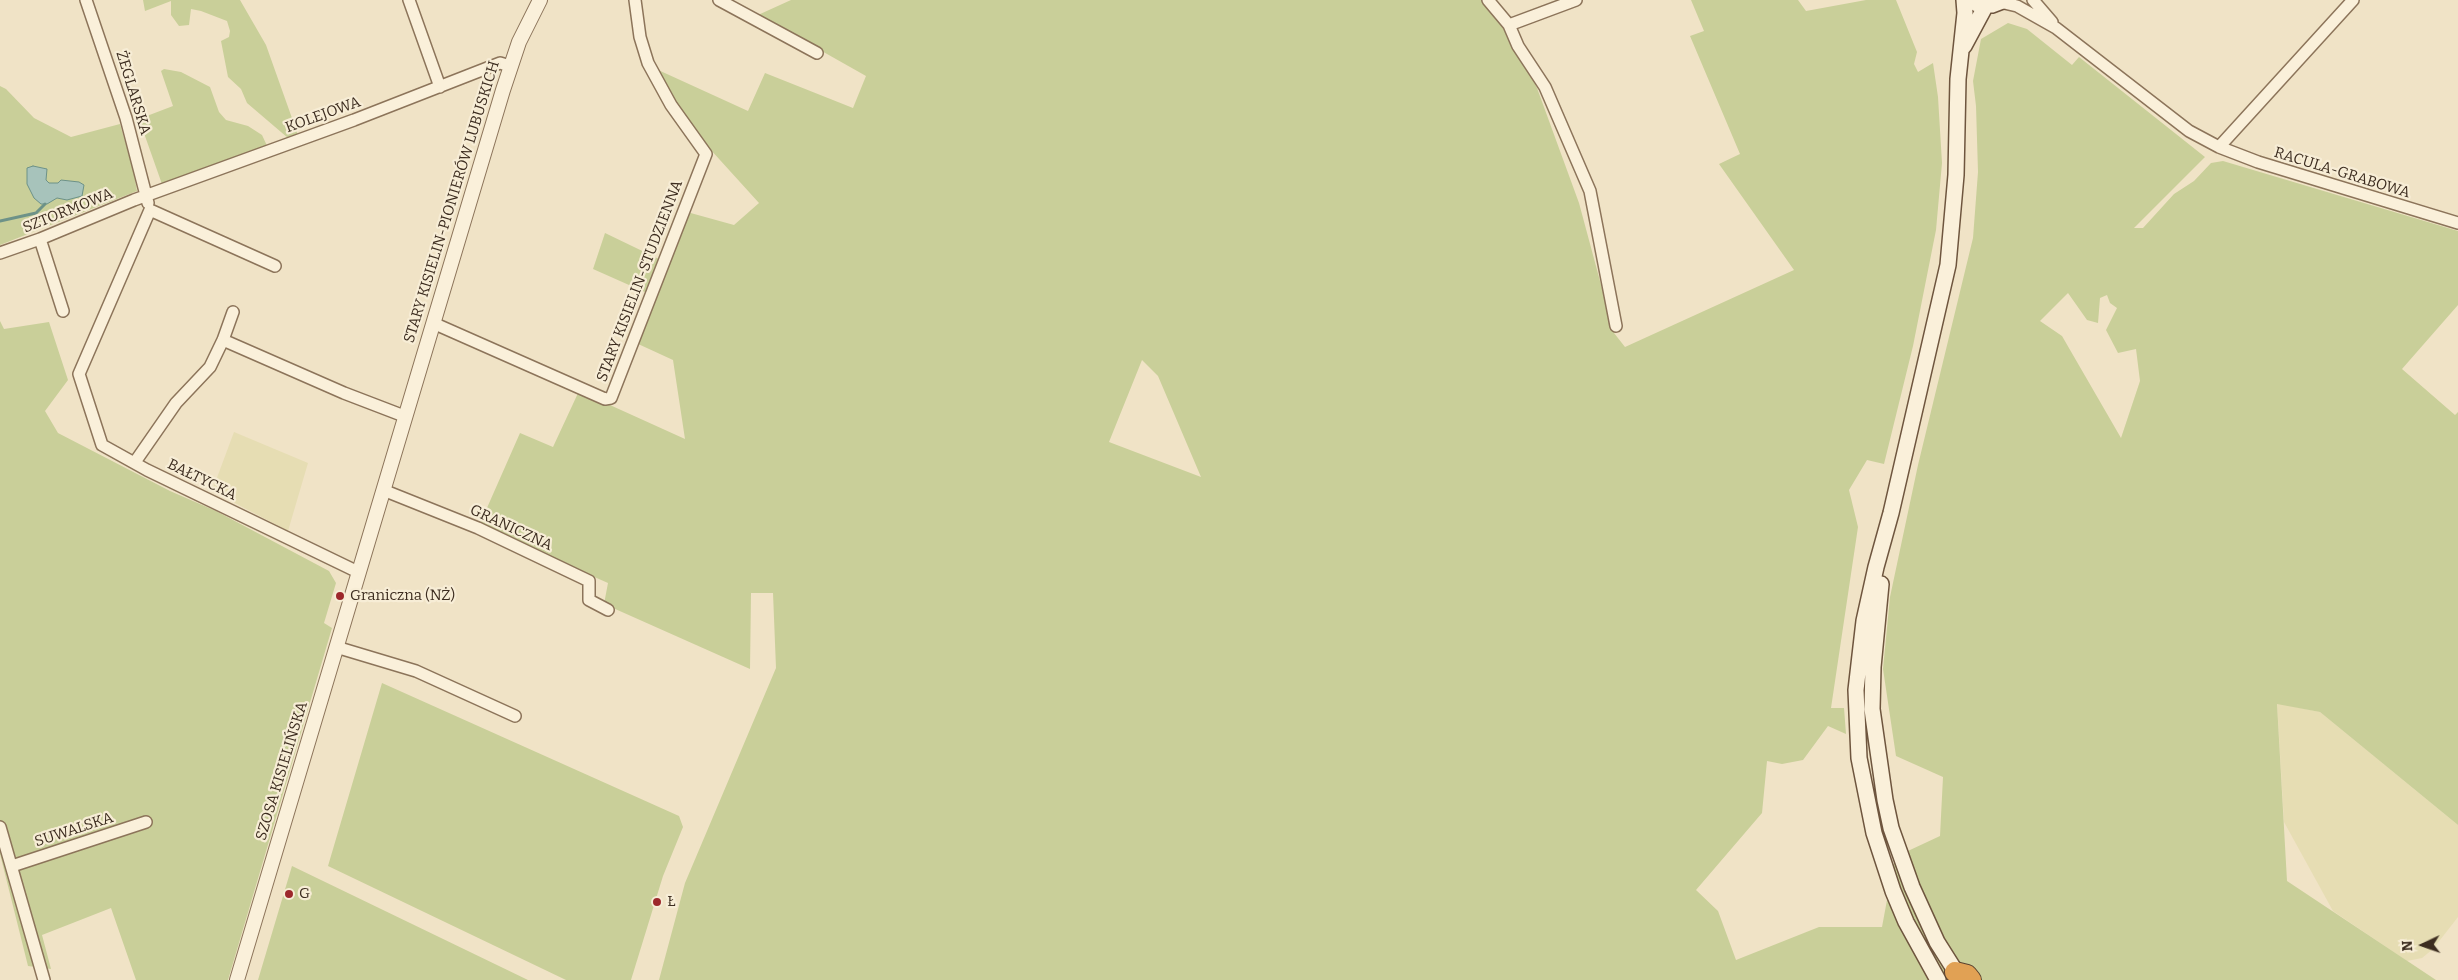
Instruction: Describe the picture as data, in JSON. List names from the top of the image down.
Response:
{
  "streets": {
    "street": [
      "ŻEGLARSKA",
      "KOLEJOWA",
      "RACULA-GRABOWA",
      "STARY KISIELIN-PIONIERÓW LUBUSKICH",
      "SZTORMOWA",
      "STARY KISIELIN-STUDZIENNA",
      "BAŁTYCKA",
      "GRANICZNA",
      "SZOSA KISIELIŃSKA",
      "SUWALSKA"
    ]
  },
  "crossings": [
    ["ŻEGLARSKA", "KOLEJOWA"],
    ["ŻEGLARSKA", "SZTORMOWA"],
    ["ŻEGLARSKA", "BAŁTYCKA"],
    ["KOLEJOWA", "STARY KISIELIN-PIONIERÓW LUBUSKICH"],
    ["KOLEJOWA", "SZTORMOWA"],
    ["STARY KISIELIN-PIONIERÓW LUBUSKICH", "STARY KISIELIN-STUDZIENNA"],
    ["STARY KISIELIN-PIONIERÓW LUBUSKICH", "BAŁTYCKA"],
    ["STARY KISIELIN-PIONIERÓW LUBUSKICH", "GRANICZNA"],
    ["STARY KISIELIN-PIONIERÓW LUBUSKICH", "SZOSA KISIELIŃSKA"],
    ["BAŁTYCKA", "SZOSA KISIELIŃSKA"]
  ],
  "places": ["Graniczna (NŻ)", "G", "Ł"],
  "north": "left"
}
